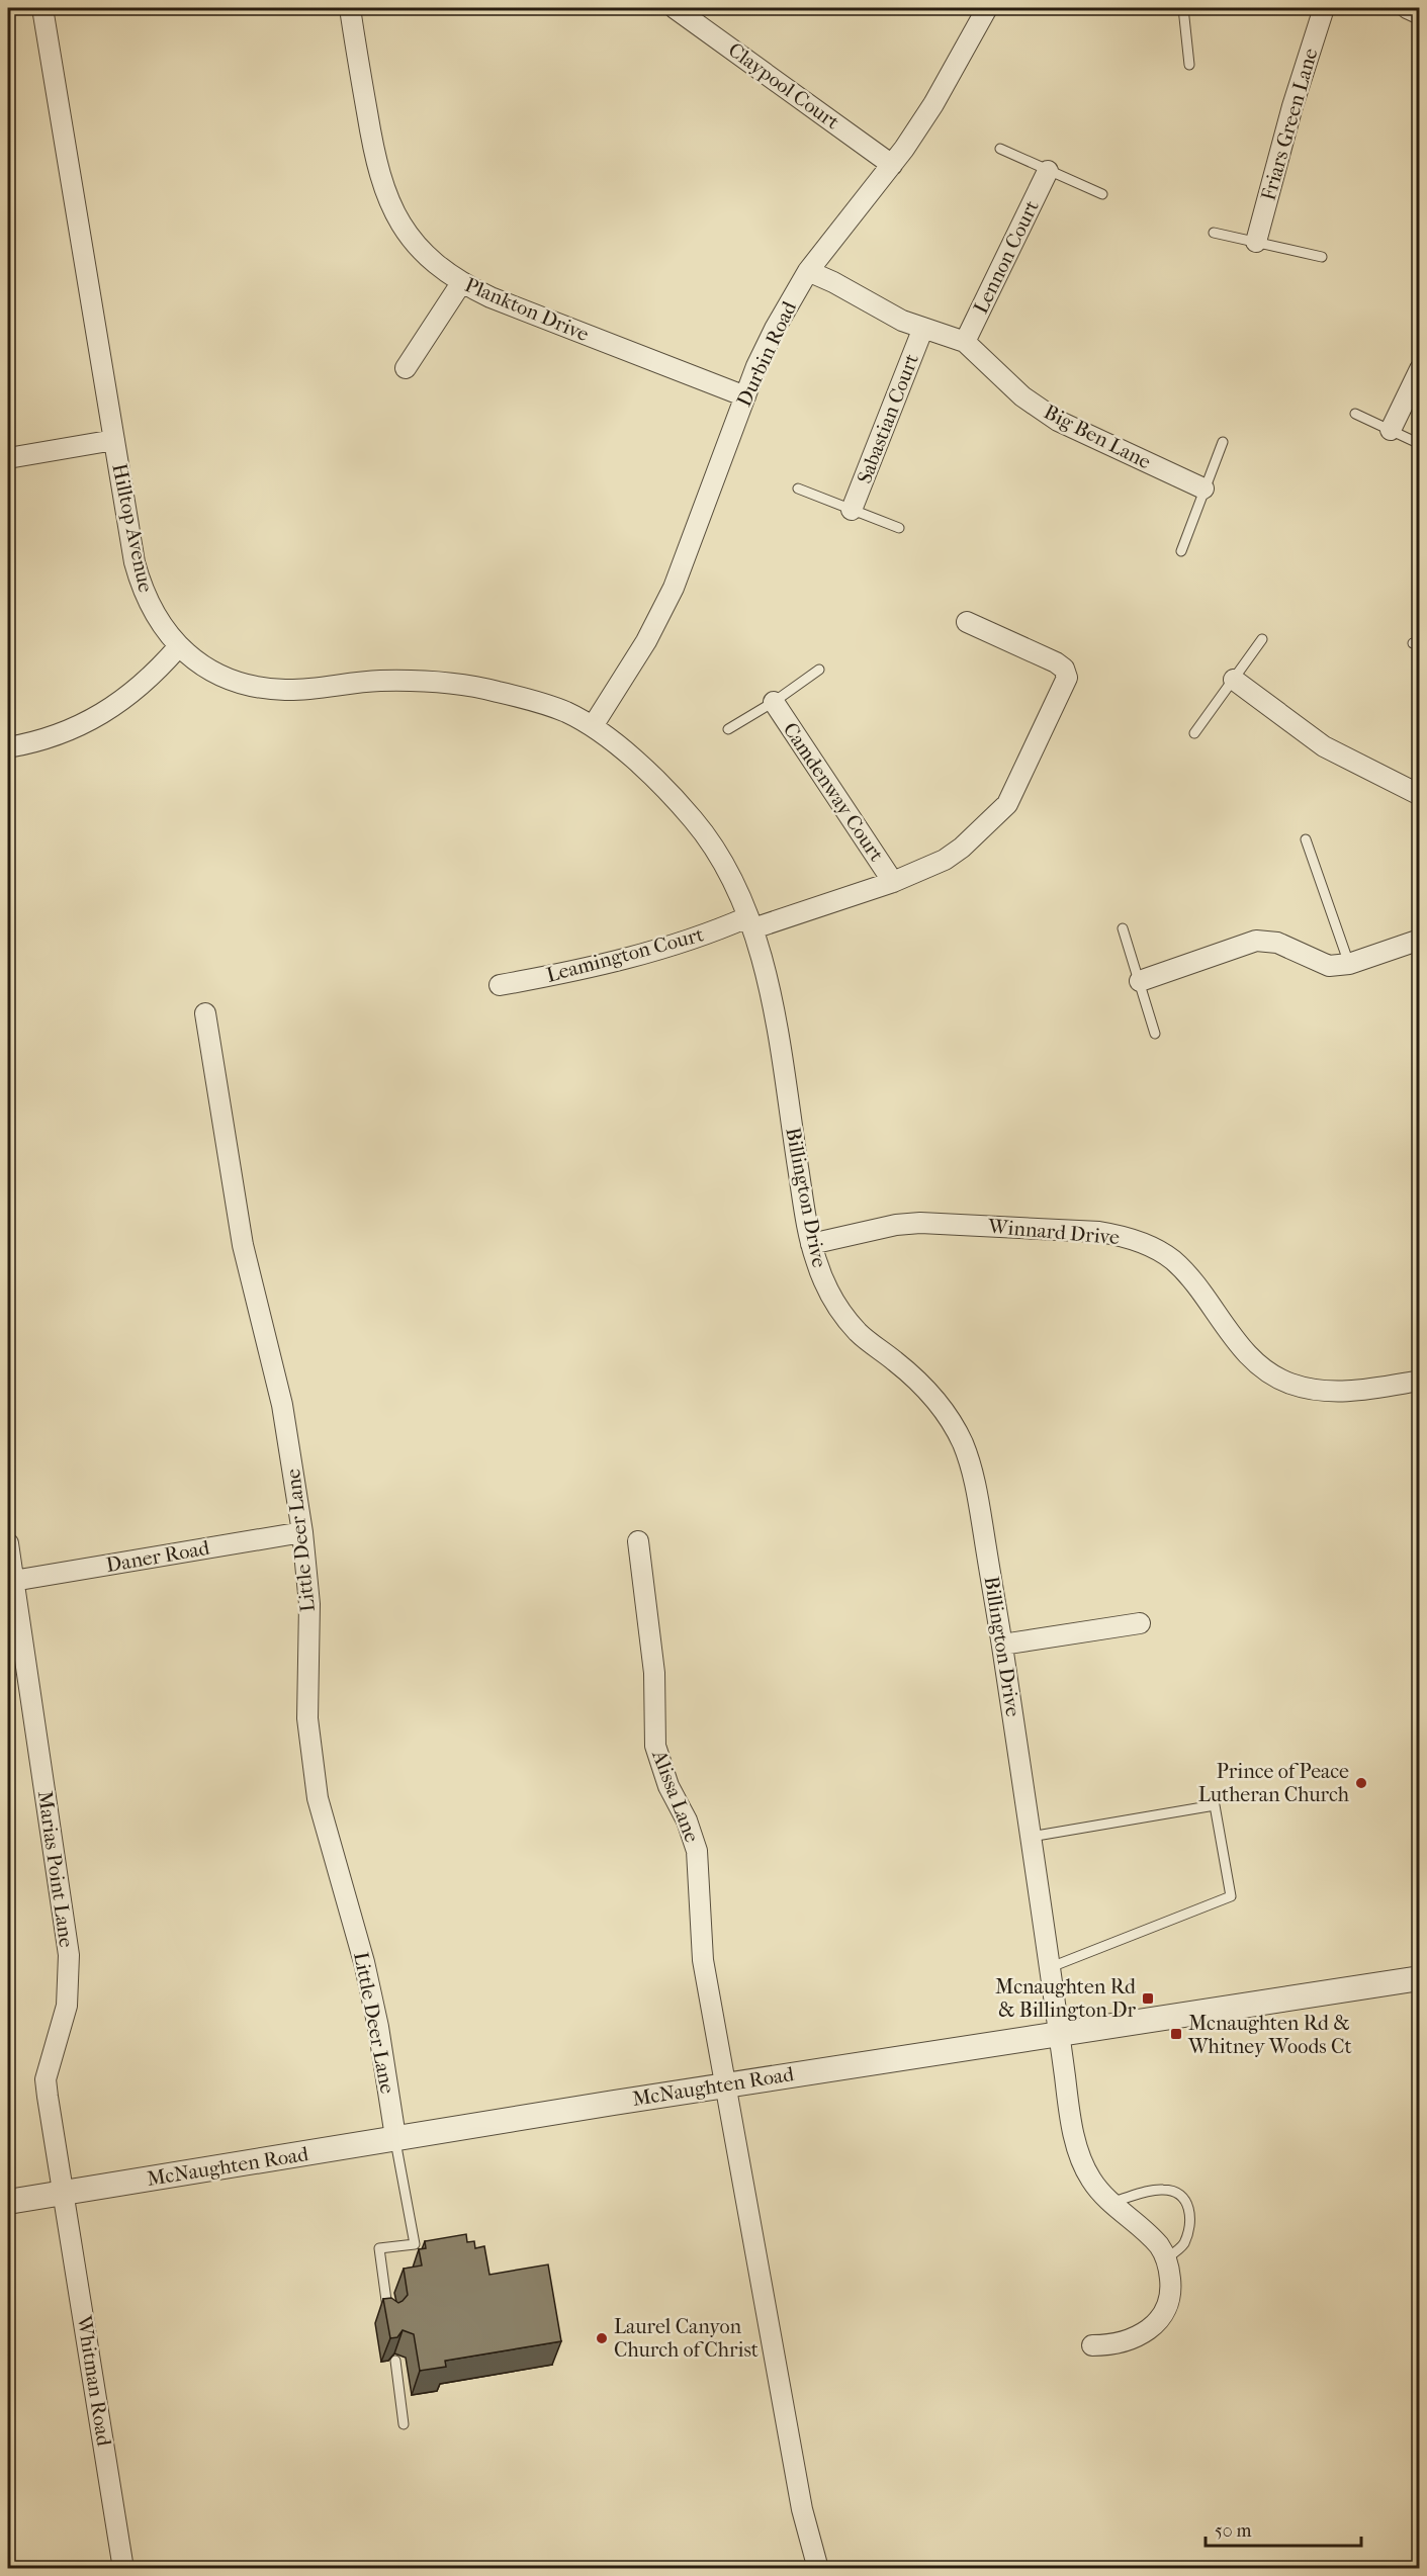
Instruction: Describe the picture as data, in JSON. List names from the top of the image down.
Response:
{
  "streets": {
    "street": [
      "Claypool Court",
      "Friars Green Lane",
      "Lennon Court",
      "Plankton Drive",
      "Durbin Road",
      "Sabastian Court",
      "Big Ben Lane",
      "Hilltop Avenue",
      "Camdenway Court",
      "Leamington Court",
      "Billington Drive",
      "Winnard Drive",
      "Little Deer Lane",
      "Daner Road",
      "Alissa Lane",
      "Marias Point Lane",
      "McNaughten Road",
      "Whitman Road"
    ]
  },
  "crossings": [
    ["Claypool Court", "Durbin Road"],
    ["Lennon Court", "Big Ben Lane"],
    ["Plankton Drive", "Durbin Road"],
    ["Durbin Road", "Big Ben Lane"],
    ["Durbin Road", "Hilltop Avenue"],
    ["Durbin Road", "Billington Drive"],
    ["Sabastian Court", "Big Ben Lane"],
    ["Hilltop Avenue", "Billington Drive"],
    ["Camdenway Court", "Leamington Court"],
    ["Camdenway Court", "Billington Drive"],
    ["Leamington Court", "Billington Drive"],
    ["Billington Drive", "Winnard Drive"],
    ["Billington Drive", "McNaughten Road"],
    ["Little Deer Lane", "Daner Road"],
    ["Little Deer Lane", "McNaughten Road"],
    ["Daner Road", "Marias Point Lane"],
    ["Alissa Lane", "McNaughten Road"],
    ["Marias Point Lane", "McNaughten Road"],
    ["Marias Point Lane", "Whitman Road"],
    ["McNaughten Road", "Whitman Road"]
  ],
  "places": {
    "other": ["Prince of Peace Lutheran Church", "Laurel Canyon Church of Christ"],
    "transit": ["Mcnaughten Rd & Billington Dr", "Mcnaughten Rd & Whitney Woods Ct"]
  },
  "scale_bar": "50 m"
}
